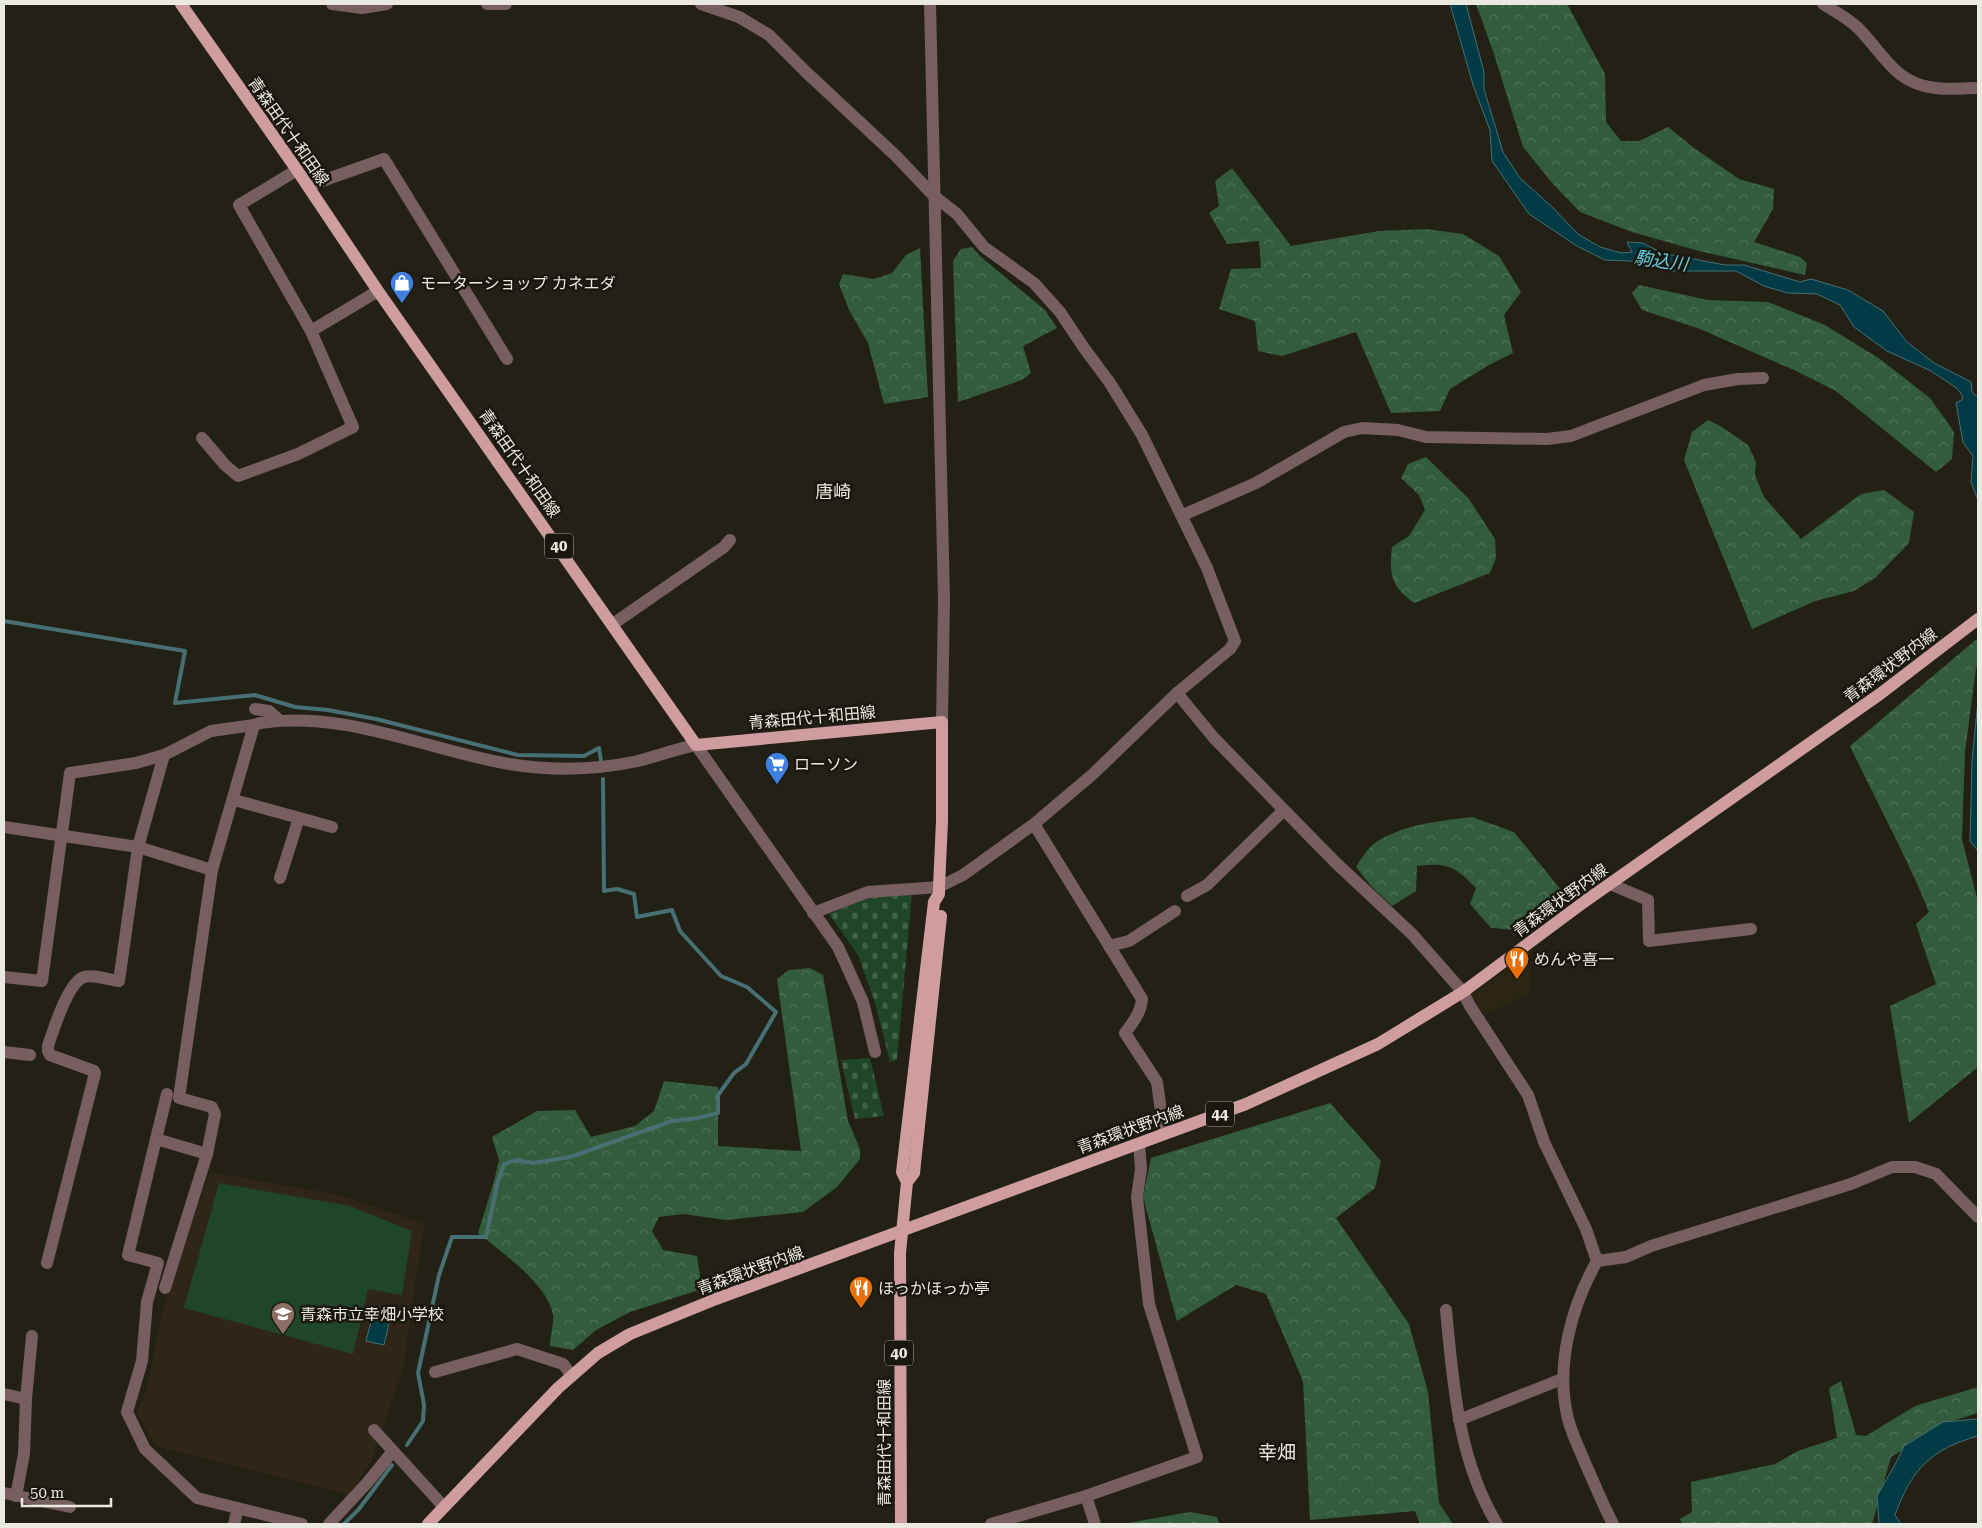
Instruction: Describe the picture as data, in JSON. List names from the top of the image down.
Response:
{
  "streets": {
    "main road": [
      "青森田代十和田線",
      "40",
      "青森環状野内線",
      "44"
    ]
  },
  "crossings": [
    ["青森田代十和田線", "青森環状野内線"]
  ],
  "districts": ["唐崎", "幸畑"],
  "water": ["駒込川"],
  "places": {
    "shop": ["モーターショップ カネエダ"],
    "supermarket": ["ローソン"],
    "restaurant": ["めんや喜一", "ほっかほっか亭"],
    "school or university": ["青森市立幸畑小学校"]
  },
  "scale_bar": "50 m"
}
